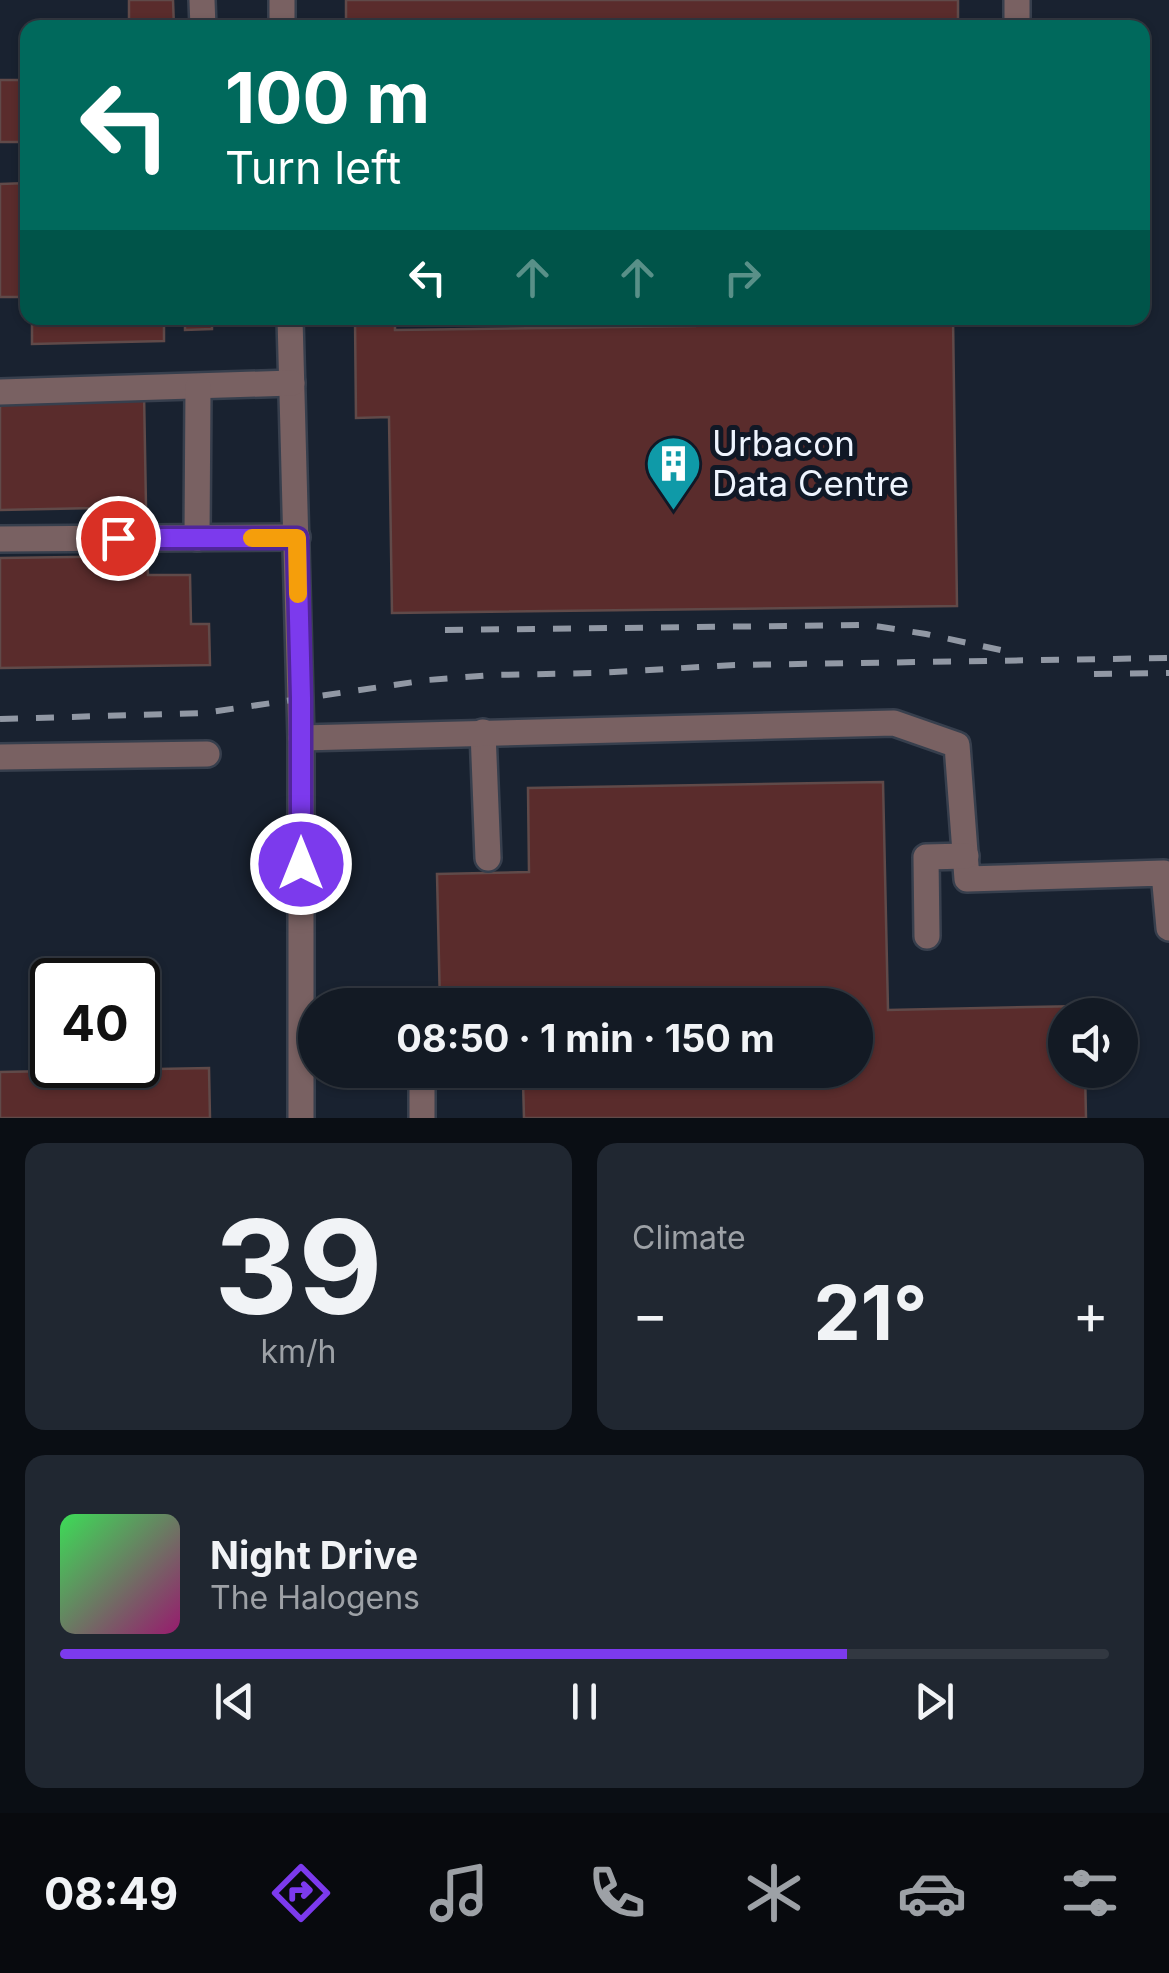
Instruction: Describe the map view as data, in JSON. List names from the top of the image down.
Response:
{
  "places": {
    "building": ["Urbacon Data Centre"]
  },
  "page": {
    "turn": ["100 m", "Turn left"],
    "limit": "40",
    "trip": "08:50 · 1 min · 150 m",
    "tile": [
      ["39", "km/h"],
      "Climate"
    ],
    "heat": ["−", "21°", "+"],
    "song": ["Night Drive", "The Halogens"],
    "tabs": "08:49"
  }
}
